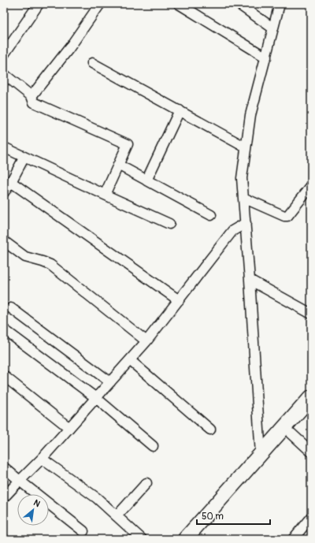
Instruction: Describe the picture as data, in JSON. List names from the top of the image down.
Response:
{
  "scale_bar": "50 m",
  "north": "top right"
}
